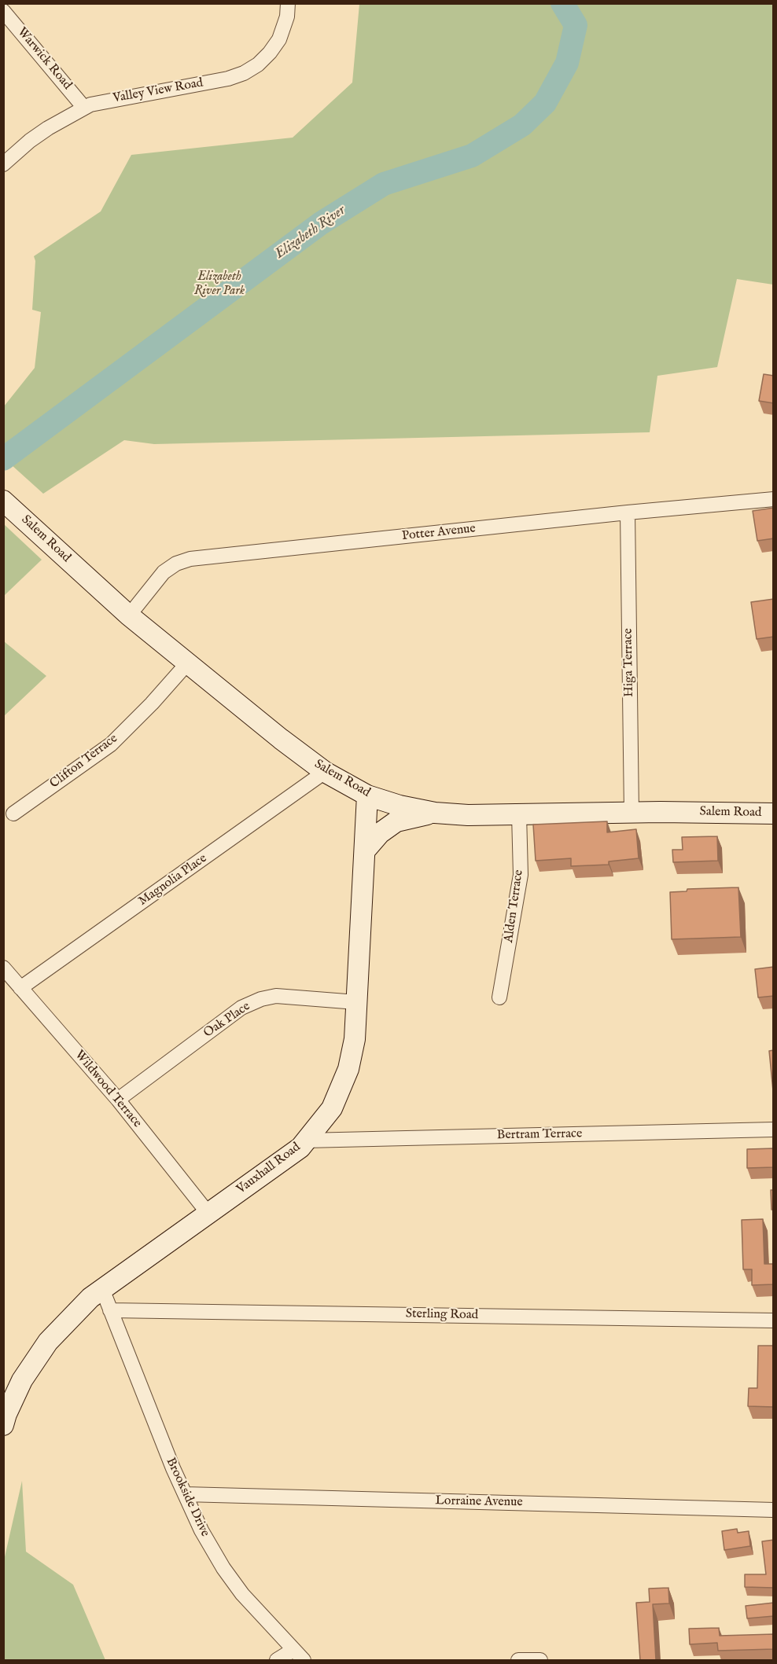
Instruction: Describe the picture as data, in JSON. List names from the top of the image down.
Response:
{
  "streets": {
    "street": [
      "Warwick Road",
      "Valley View Road",
      "Potter Avenue",
      "Salem Road",
      "Higa Terrace",
      "Clifton Terrace",
      "Magnolia Place",
      "Alden Terrace",
      "Oak Place",
      "Wildwood Terrace",
      "Bertram Terrace",
      "Vauxhall Road",
      "Sterling Road",
      "Brookside Drive",
      "Lorraine Avenue"
    ]
  },
  "crossings": [
    ["Warwick Road", "Valley View Road"],
    ["Potter Avenue", "Salem Road"],
    ["Potter Avenue", "Higa Terrace"],
    ["Salem Road", "Higa Terrace"],
    ["Salem Road", "Clifton Terrace"],
    ["Salem Road", "Magnolia Place"],
    ["Salem Road", "Alden Terrace"],
    ["Salem Road", "Vauxhall Road"],
    ["Magnolia Place", "Wildwood Terrace"],
    ["Oak Place", "Wildwood Terrace"],
    ["Oak Place", "Vauxhall Road"],
    ["Wildwood Terrace", "Vauxhall Road"],
    ["Bertram Terrace", "Vauxhall Road"],
    ["Vauxhall Road", "Brookside Drive"],
    ["Sterling Road", "Brookside Drive"],
    ["Brookside Drive", "Lorraine Avenue"]
  ],
  "water": ["Elizabeth River"],
  "parks": ["Elizabeth River Park"]
}
